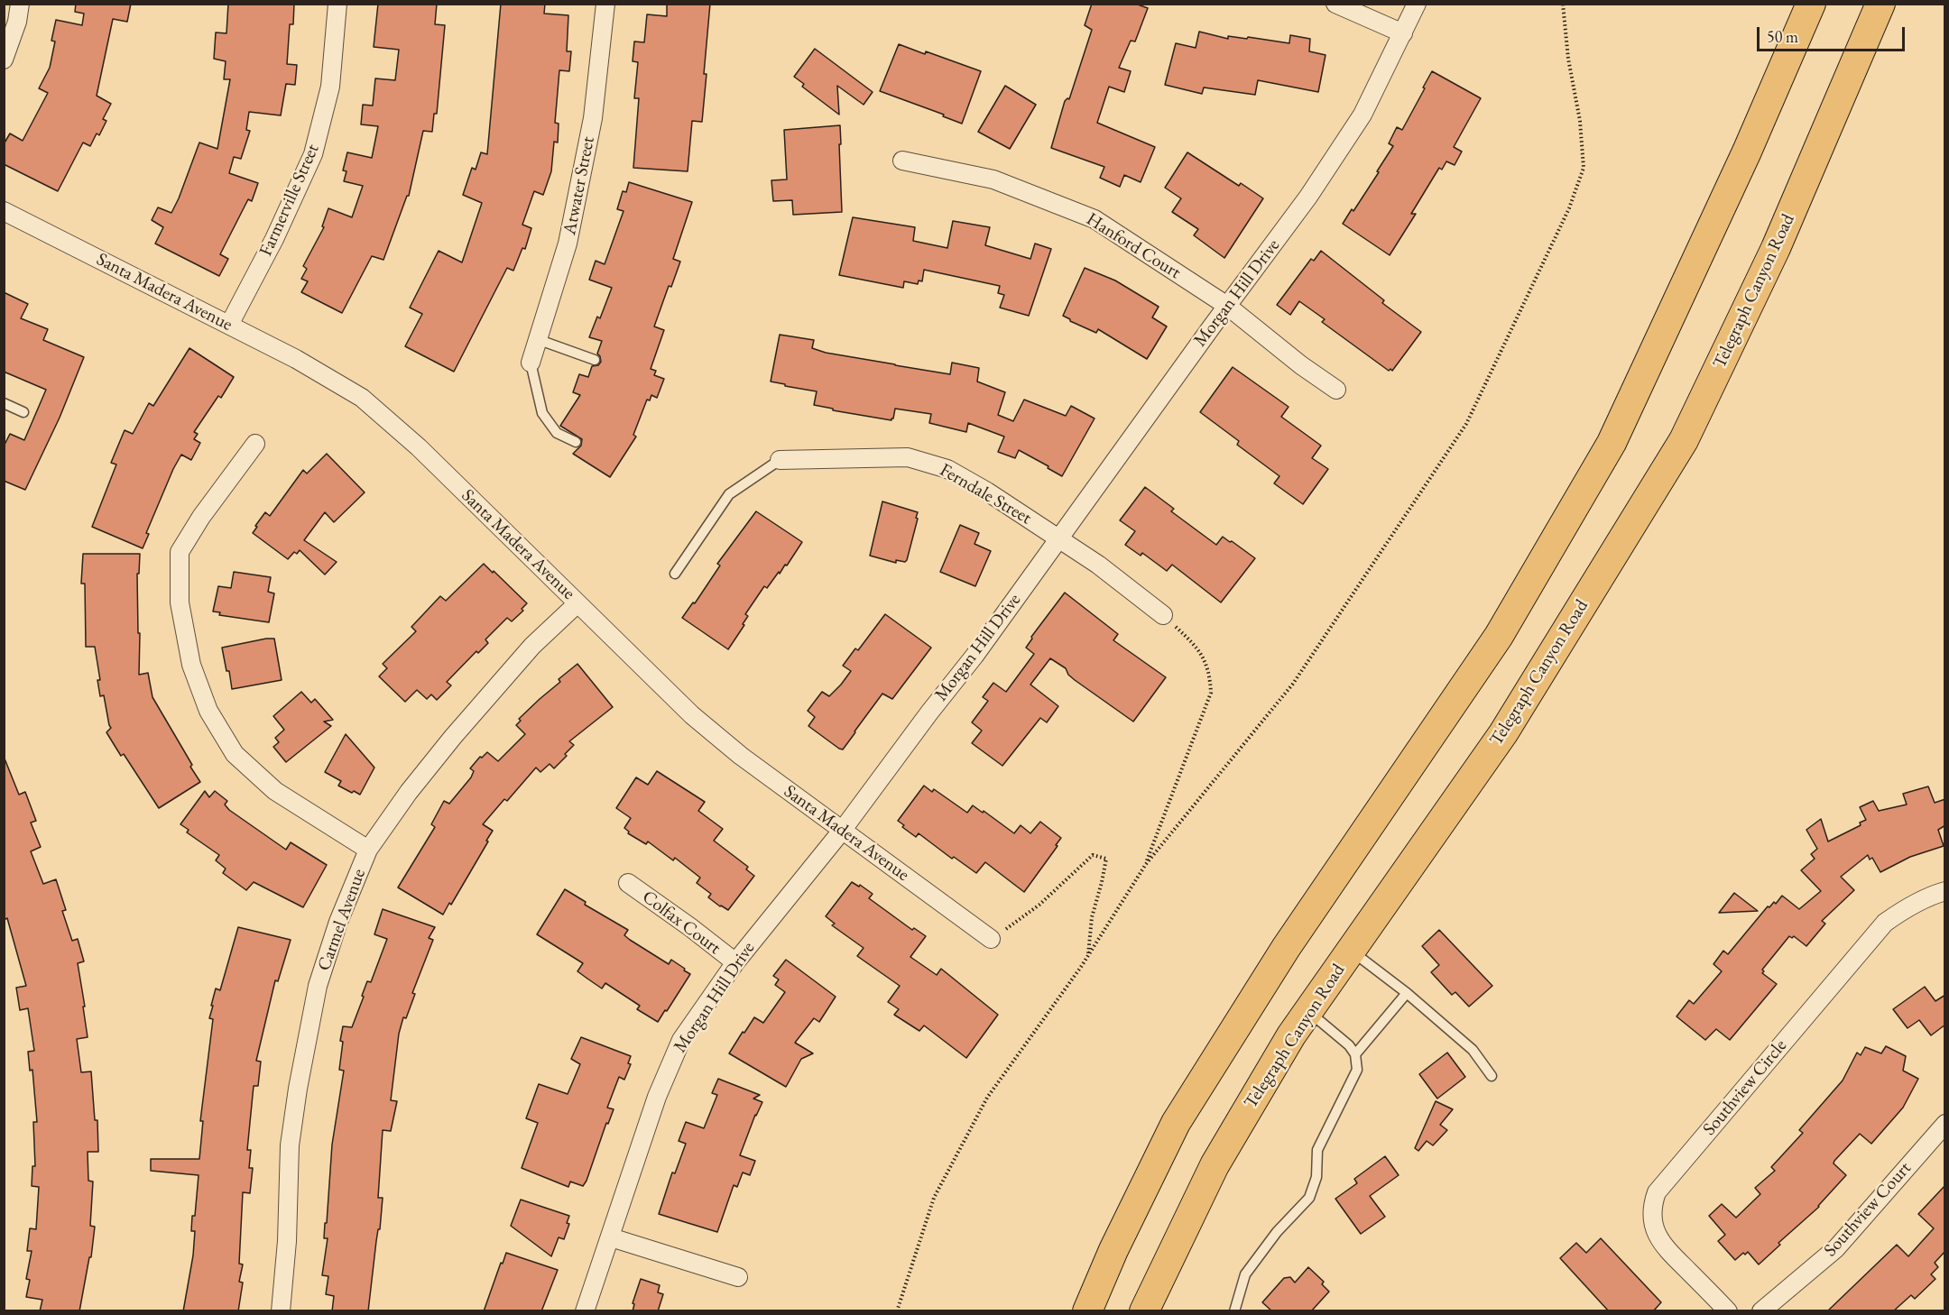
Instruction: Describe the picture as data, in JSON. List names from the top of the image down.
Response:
{
  "streets": {
    "main road": ["Telegraph Canyon Road"],
    "street": [
      "Atwater Street",
      "Farmerville Street",
      "Hanford Court",
      "Santa Madera Avenue",
      "Morgan Hill Drive",
      "Ferndale Street",
      "Carmel Avenue",
      "Colfax Court",
      "Southview Circle",
      "Southview Court"
    ]
  },
  "crossings": [
    ["Farmerville Street", "Santa Madera Avenue"],
    ["Hanford Court", "Morgan Hill Drive"],
    ["Santa Madera Avenue", "Morgan Hill Drive"],
    ["Santa Madera Avenue", "Carmel Avenue"],
    ["Morgan Hill Drive", "Ferndale Street"],
    ["Morgan Hill Drive", "Colfax Court"]
  ],
  "scale_bar": "50 m"
}
